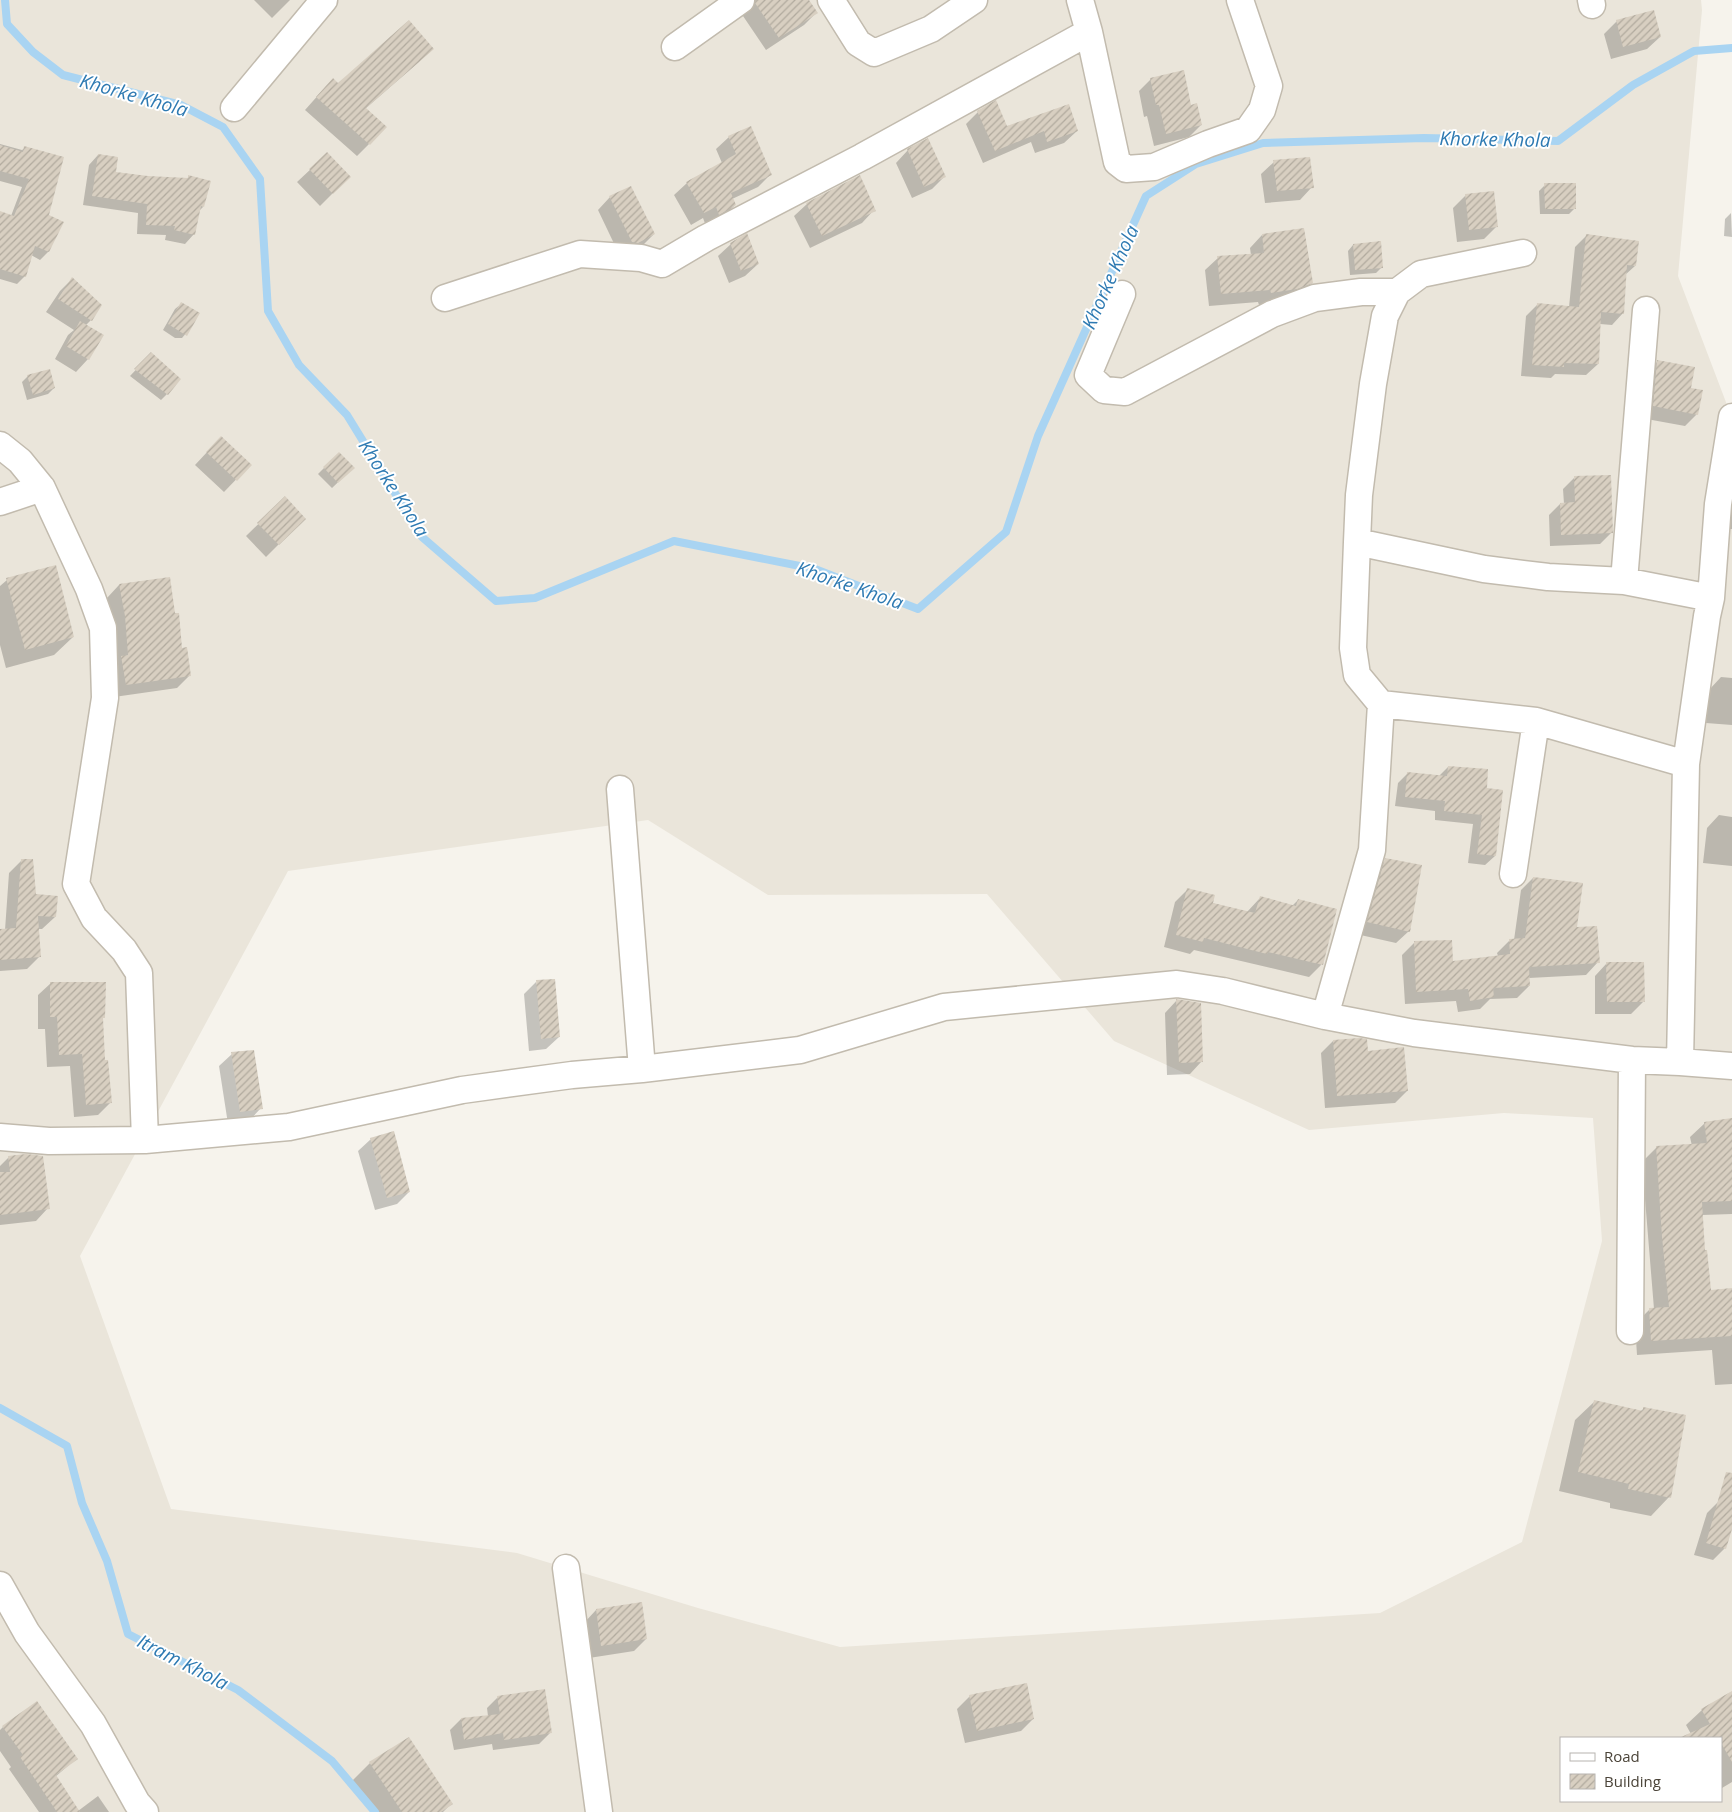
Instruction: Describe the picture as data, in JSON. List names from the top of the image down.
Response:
{
  "water": ["Khorke Khola", "Itram Khola"],
  "legend": ["Road", "Building"]
}
